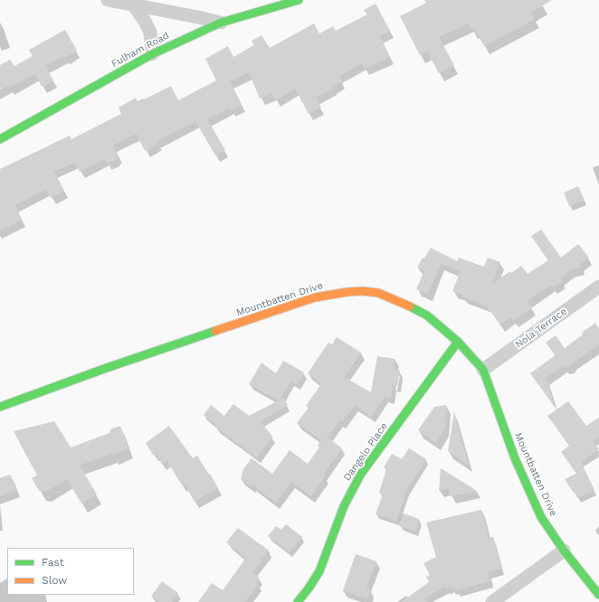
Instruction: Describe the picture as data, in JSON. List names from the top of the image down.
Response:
{
  "streets": {
    "main road": ["Fulham Road", "Mountbatten Drive", "Dangelo Place"],
    "street": ["Nola Terrace"]
  },
  "crossings": [
    ["Mountbatten Drive", "Nola Terrace"],
    ["Mountbatten Drive", "Dangelo Place"]
  ],
  "legend": ["Fast", "Slow"]
}
